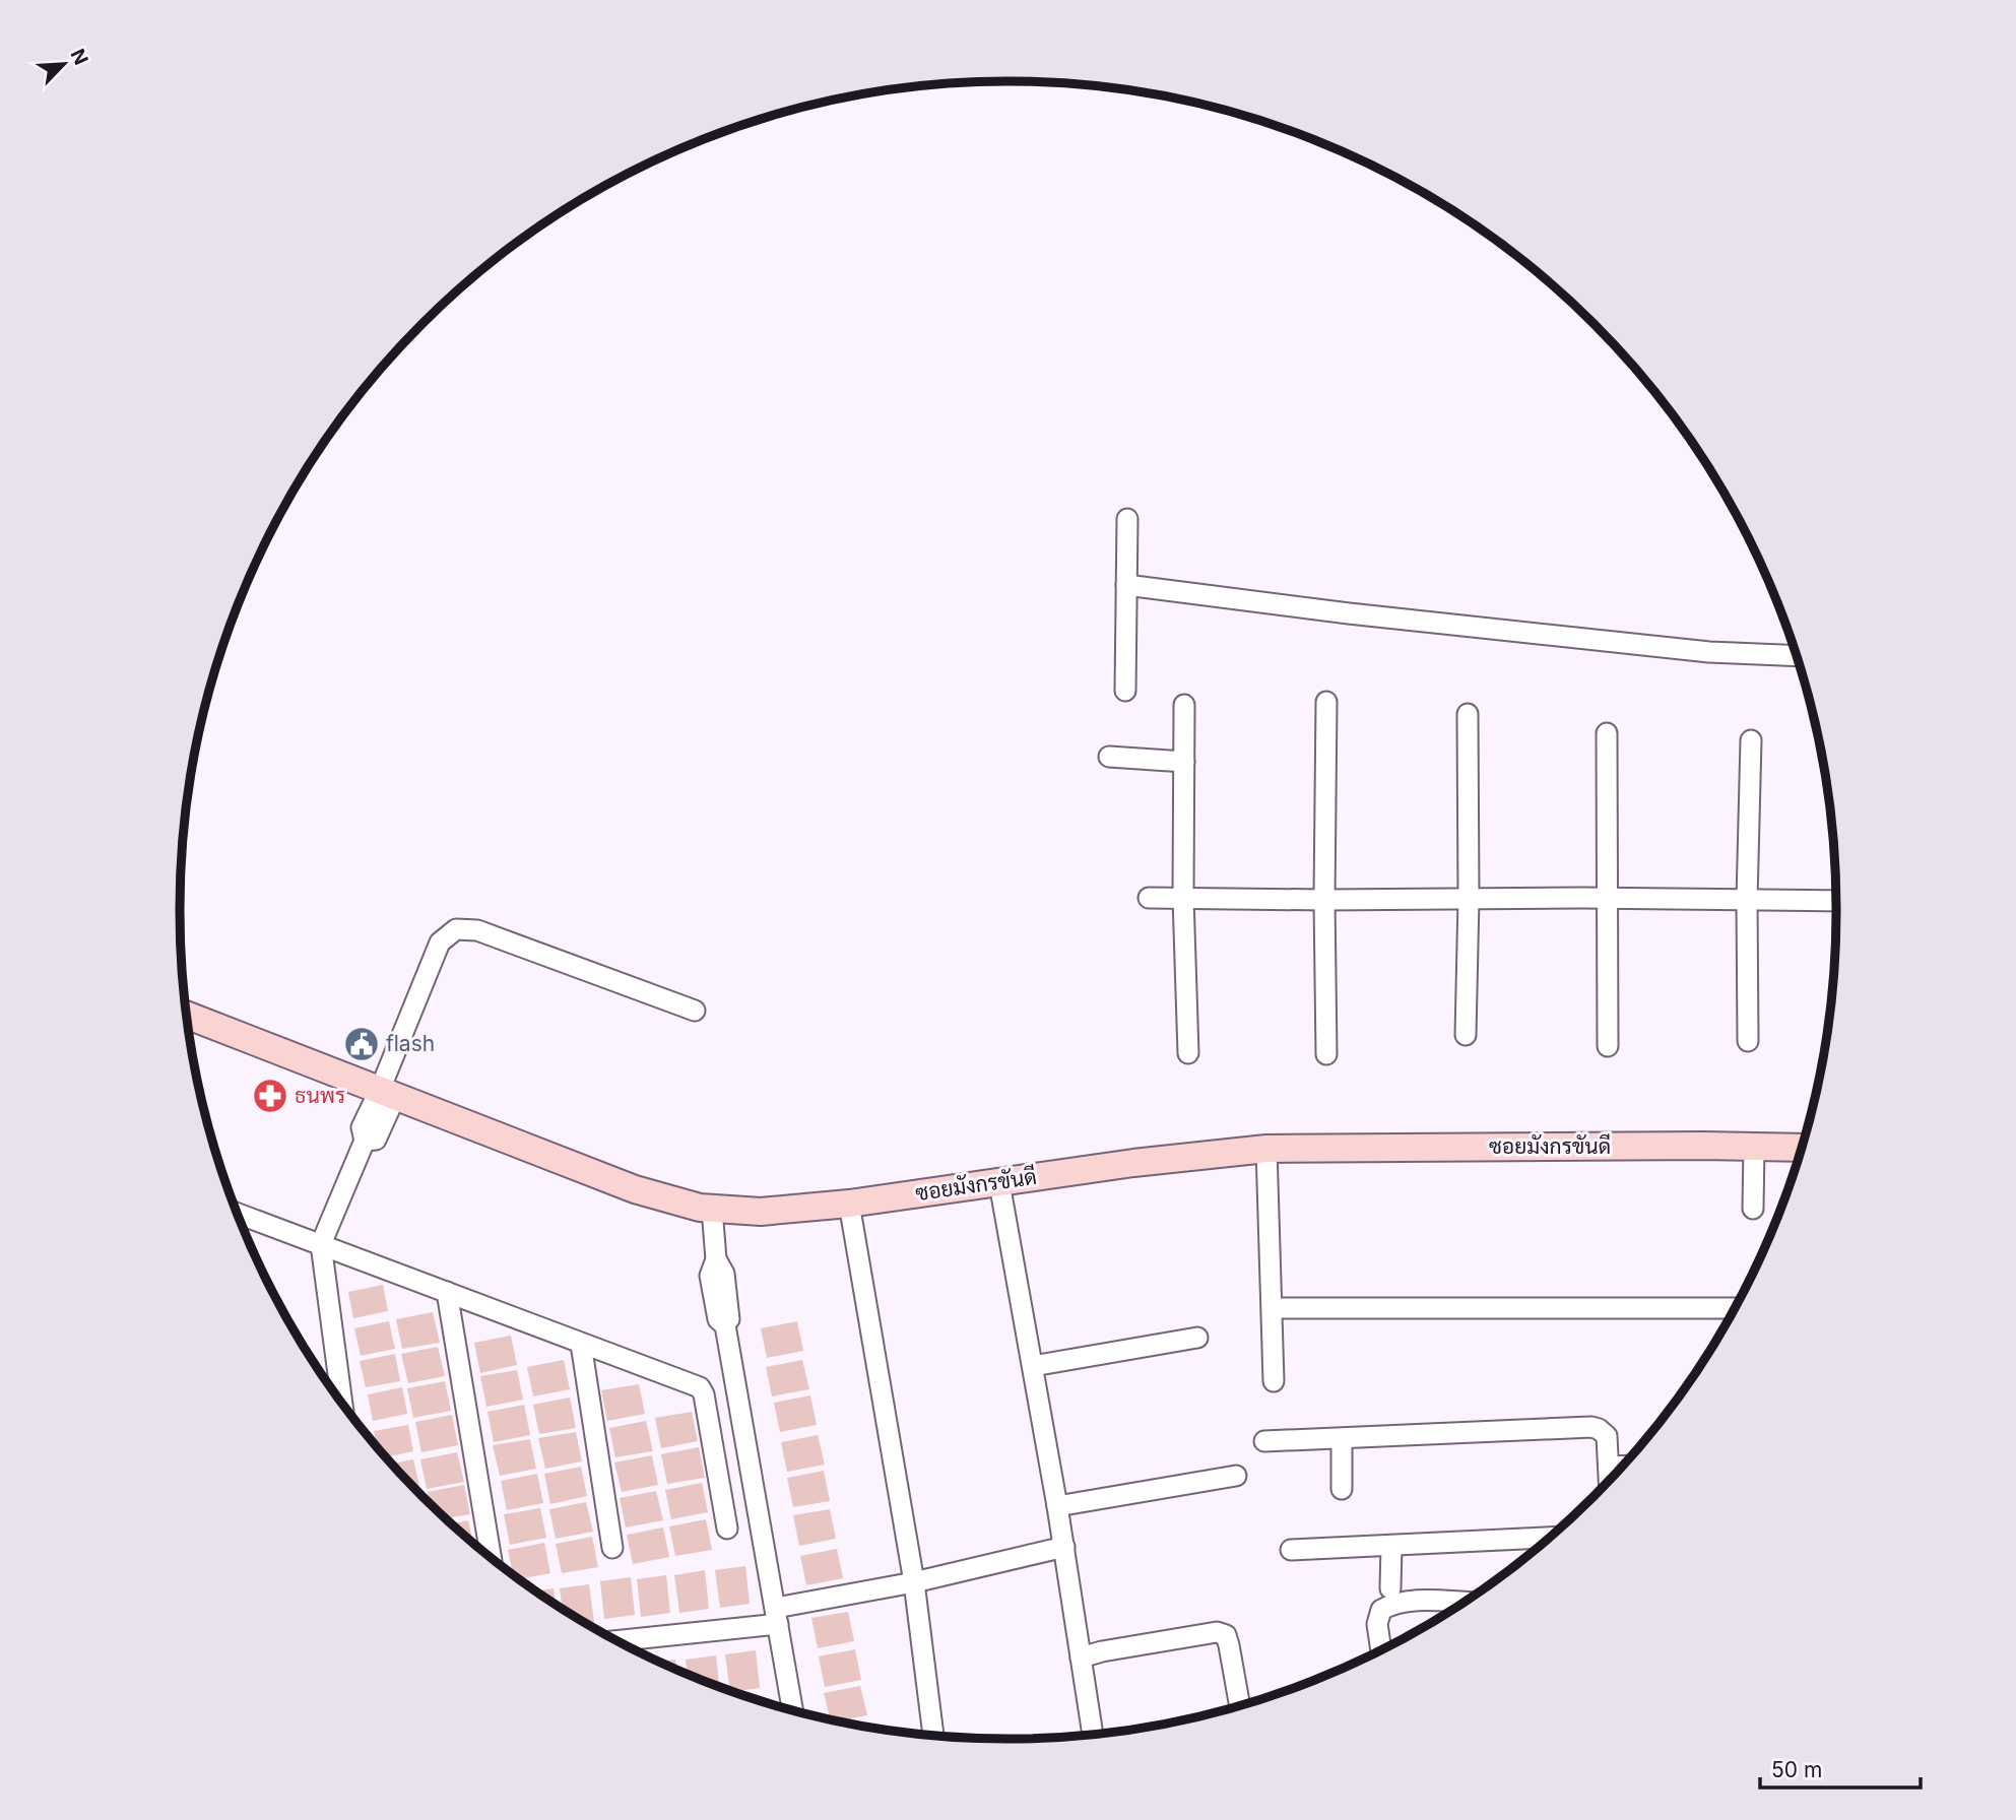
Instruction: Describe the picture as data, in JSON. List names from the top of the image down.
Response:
{
  "streets": {
    "street": ["ซอยมังกรขันดี"]
  },
  "places": {
    "public building": ["flash"],
    "pharmacy": ["ธนพร"]
  },
  "scale_bar": "50 m",
  "north": "top right"
}
